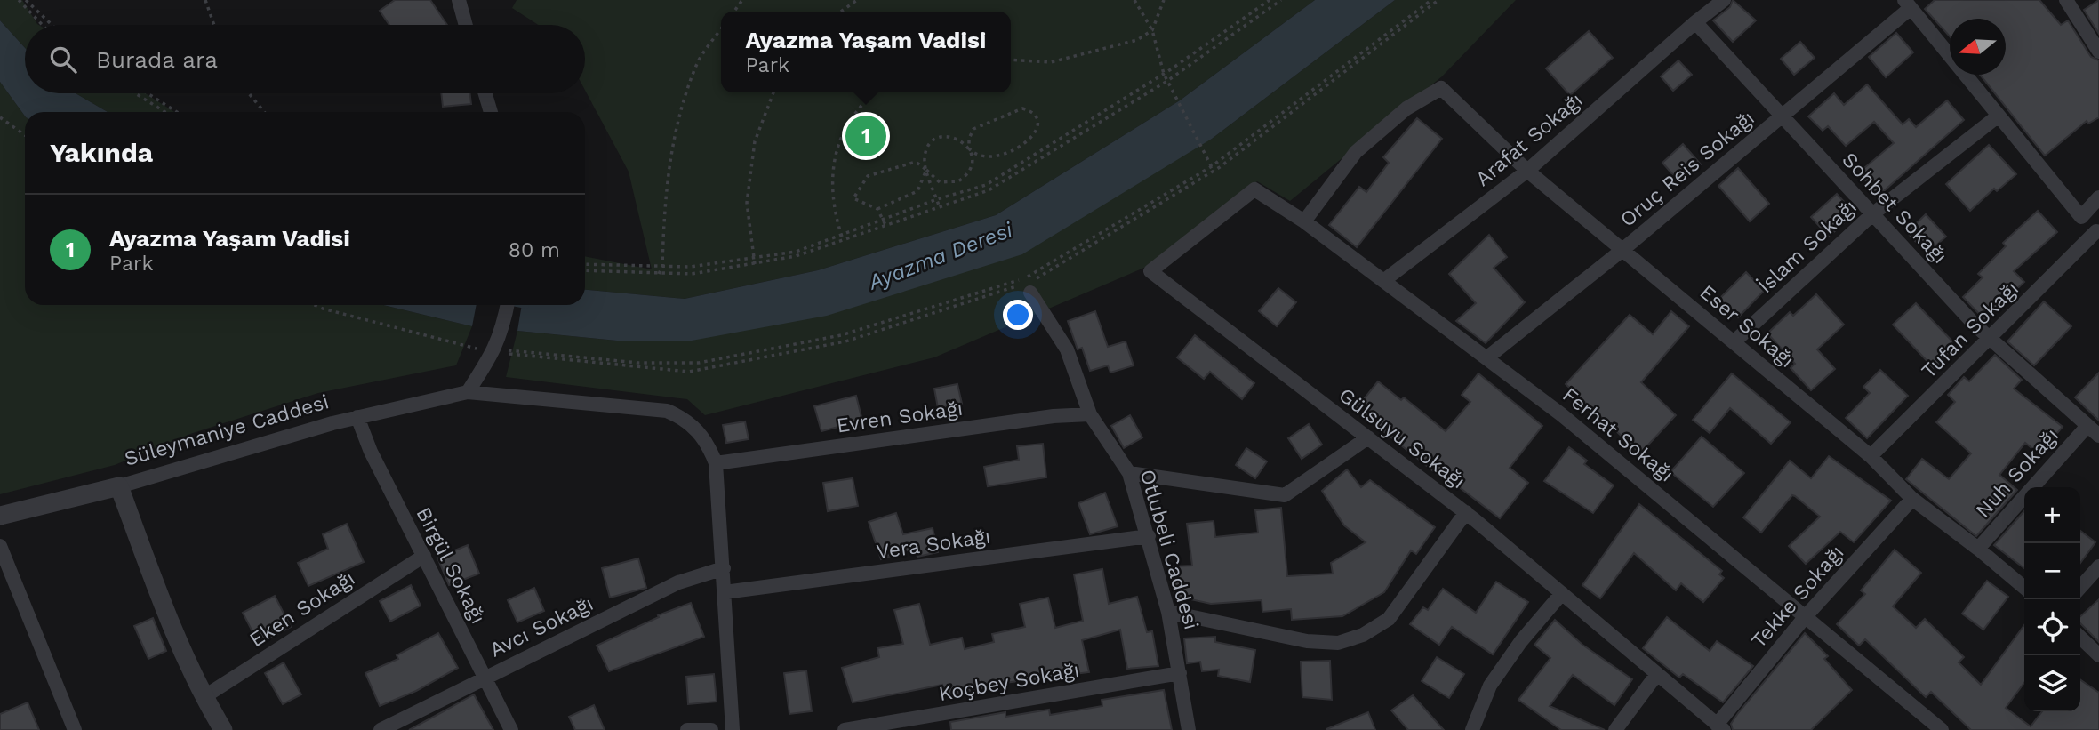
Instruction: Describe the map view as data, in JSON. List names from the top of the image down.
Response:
{
  "streets": {
    "street": [
      "Arafat Sokağı",
      "Oruç Reis Sokağı",
      "Sohbet Sokağı",
      "İslam Sokağı",
      "Eser Sokağı",
      "Tufan Sokağı",
      "Evren Sokağı",
      "Süleymaniye Caddesi",
      "Ferhat Sokağı",
      "Gülsuyu Sokağı",
      "Nuh Sokağı",
      "Vera Sokağı",
      "Otlubeli Caddesi",
      "Birgül Sokağı",
      "Tekke Sokağı",
      "Eken Sokağı",
      "Avcı Sokağı",
      "Koçbey Sokağı"
    ]
  },
  "crossings": [
    ["Arafat Sokağı", "Sohbet Sokağı"],
    ["Arafat Sokağı", "Eser Sokağı"],
    ["Arafat Sokağı", "Ferhat Sokağı"],
    ["Oruç Reis Sokağı", "Sohbet Sokağı"],
    ["Oruç Reis Sokağı", "Eser Sokağı"],
    ["Oruç Reis Sokağı", "Ferhat Sokağı"],
    ["Sohbet Sokağı", "İslam Sokağı"],
    ["Sohbet Sokağı", "Tufan Sokağı"],
    ["Sohbet Sokağı", "Nuh Sokağı"],
    ["İslam Sokağı", "Eser Sokağı"],
    ["Eser Sokağı", "Tufan Sokağı"],
    ["Eser Sokağı", "Ferhat Sokağı"],
    ["Eser Sokağı", "Nuh Sokağı"],
    ["Eser Sokağı", "Tekke Sokağı"],
    ["Evren Sokağı", "Süleymaniye Caddesi"],
    ["Evren Sokağı", "Otlubeli Caddesi"],
    ["Süleymaniye Caddesi", "Birgül Sokağı"],
    ["Ferhat Sokağı", "Gülsuyu Sokağı"],
    ["Ferhat Sokağı", "Tekke Sokağı"],
    ["Gülsuyu Sokağı", "Tekke Sokağı"],
    ["Vera Sokağı", "Otlubeli Caddesi"],
    ["Otlubeli Caddesi", "Koçbey Sokağı"],
    ["Birgül Sokağı", "Eken Sokağı"],
    ["Birgül Sokağı", "Avcı Sokağı"]
  ],
  "water": ["Ayazma Deresi"],
  "north": "left",
  "page": {
    "popup": ["Ayazma Yaşam Vadisi", "Park"],
    "search": "Burada ara",
    "pins": "1",
    "heading": "Yakında",
    "list": [
      {
        "mark": "1",
        "name": "Ayazma Yaşam Vadisi",
        "note": "Park",
        "value": "80 m"
      }
    ],
    "map_buttons": ["+", "−"]
  }
}
